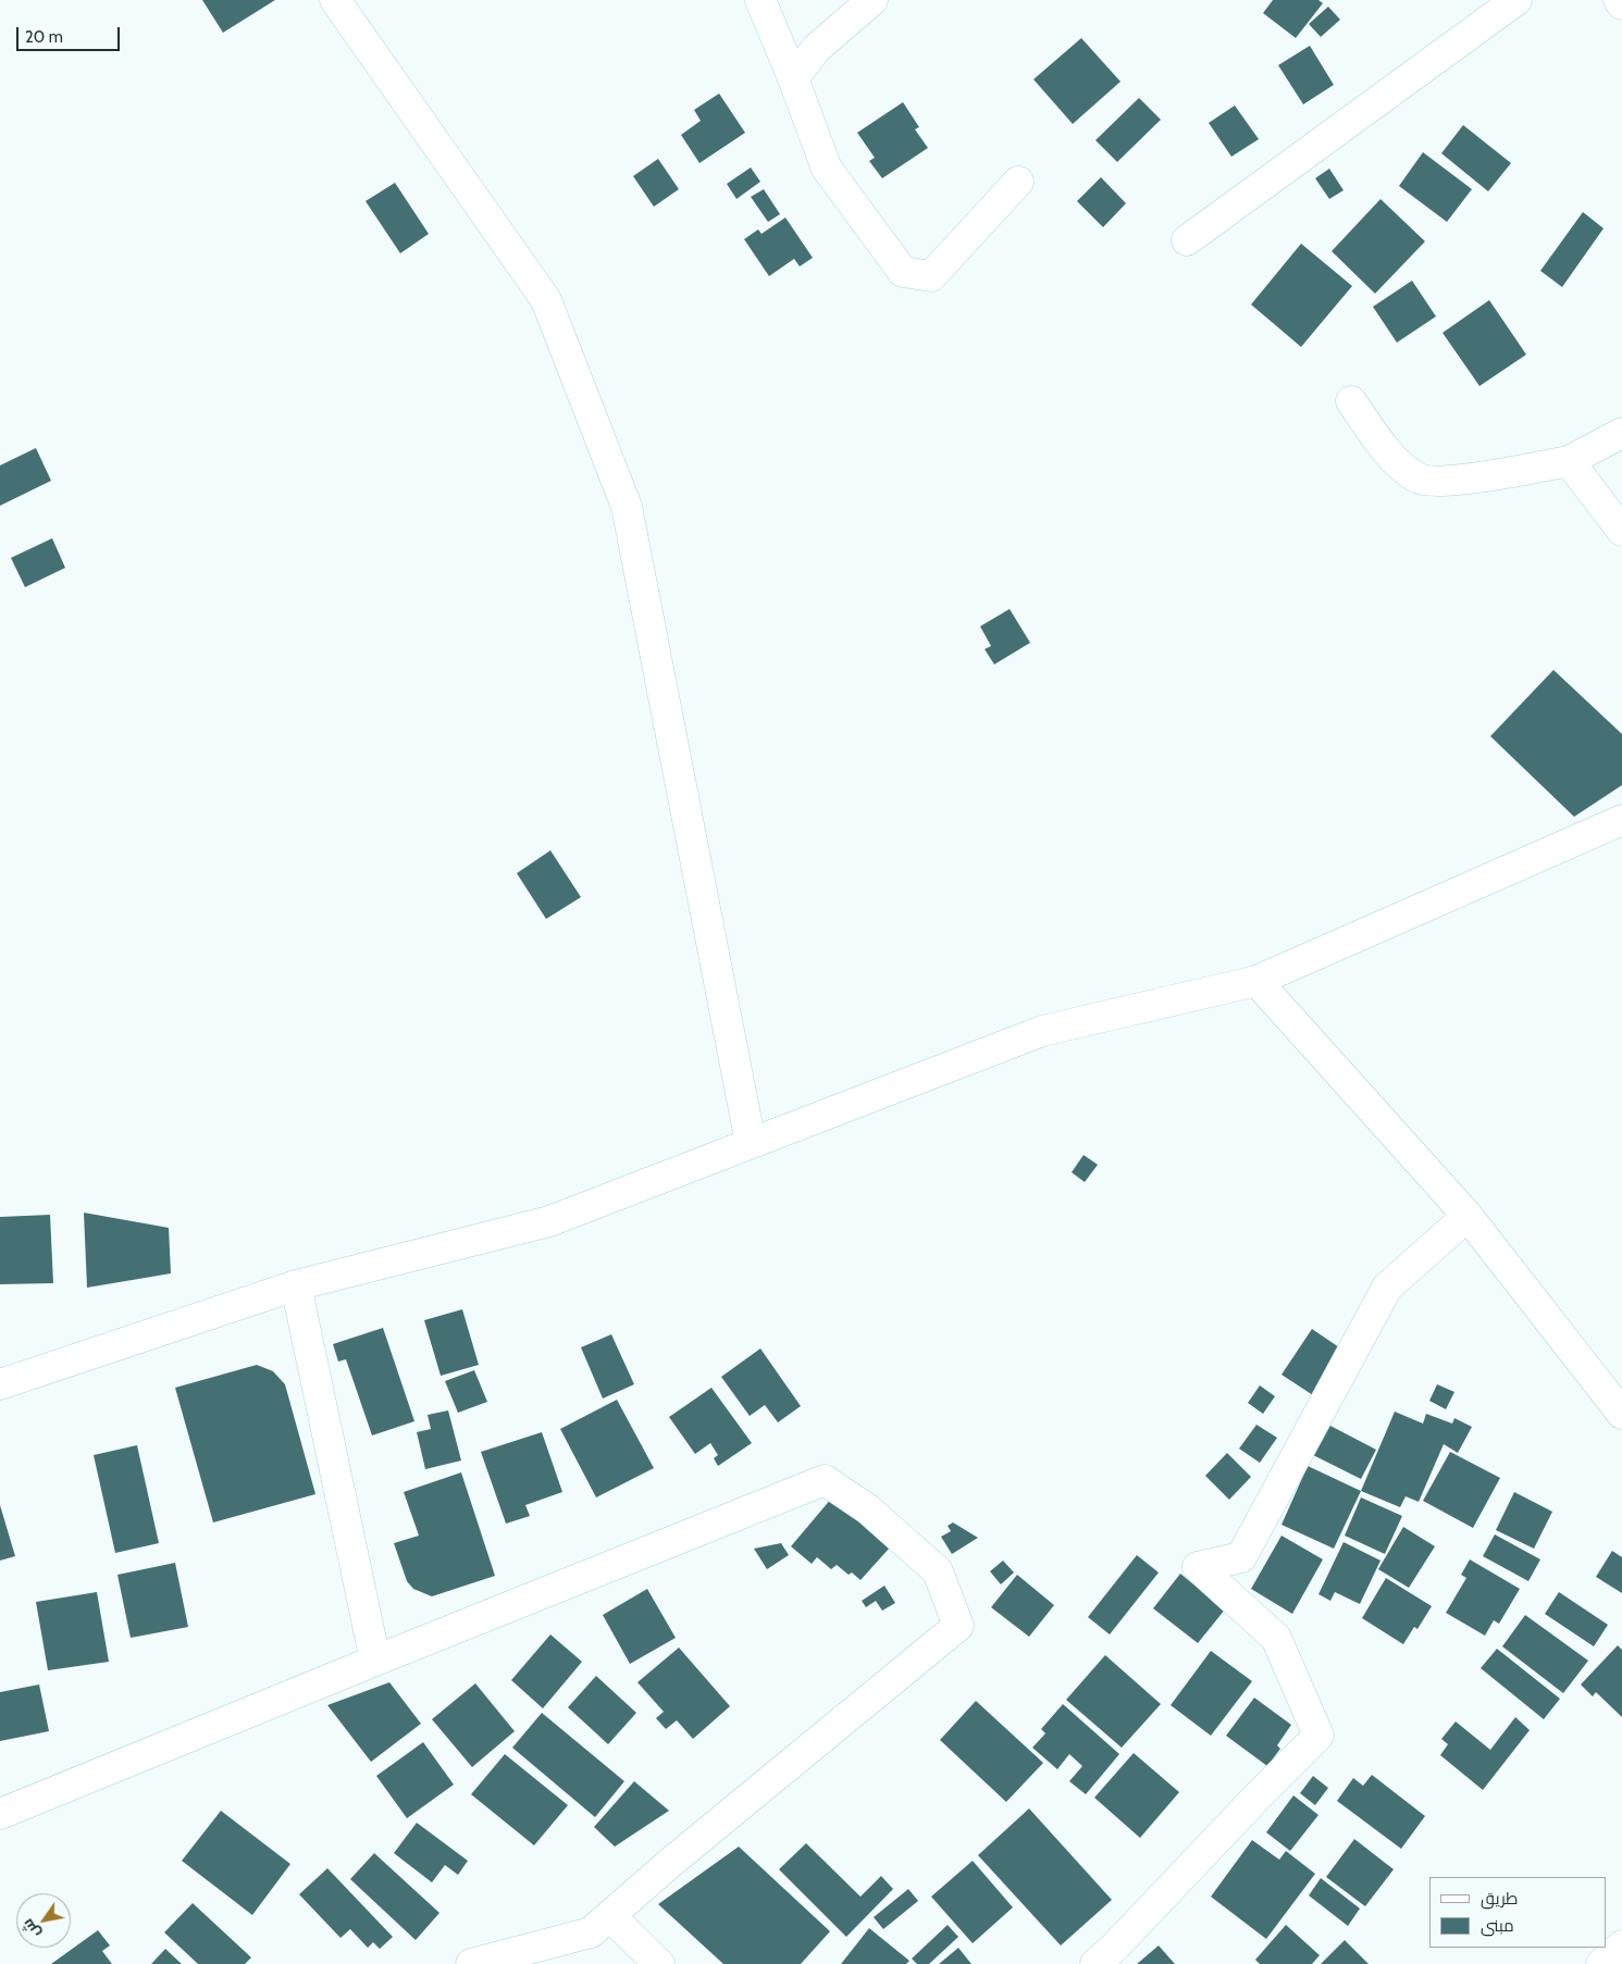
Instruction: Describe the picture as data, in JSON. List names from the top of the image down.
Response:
{
  "legend": ["طريق", "مبنى"],
  "scale_bar": "20 m",
  "north": "bottom left"
}
